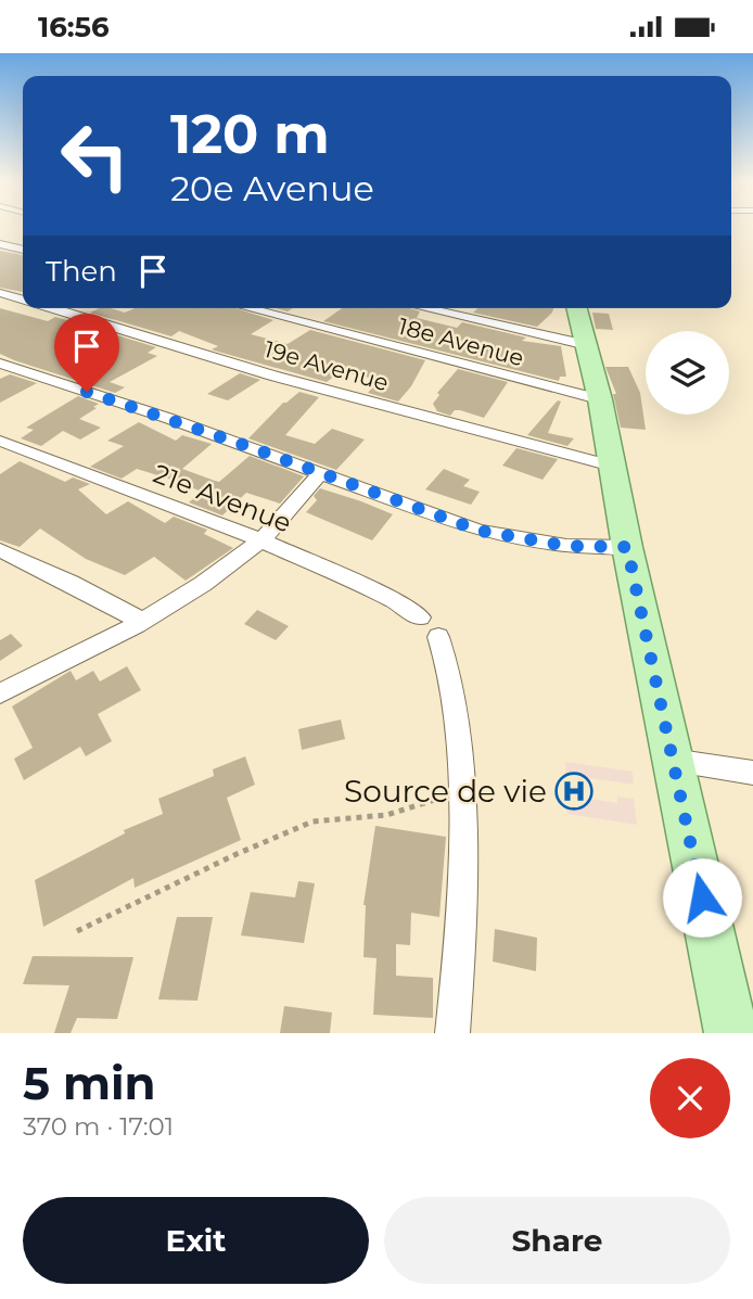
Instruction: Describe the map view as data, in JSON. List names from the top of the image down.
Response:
{
  "streets": {
    "street": ["18e Avenue", "19e Avenue", "21e Avenue"]
  },
  "places": {
    "hospital": ["Source de vie"]
  },
  "page": {
    "status": "16:56",
    "turn": ["120 m", "20e Avenue"],
    "then": "Then",
    "heading": ["5 min", "370 m · 17:01"],
    "buttons": ["Exit", "Share"]
  }
}
